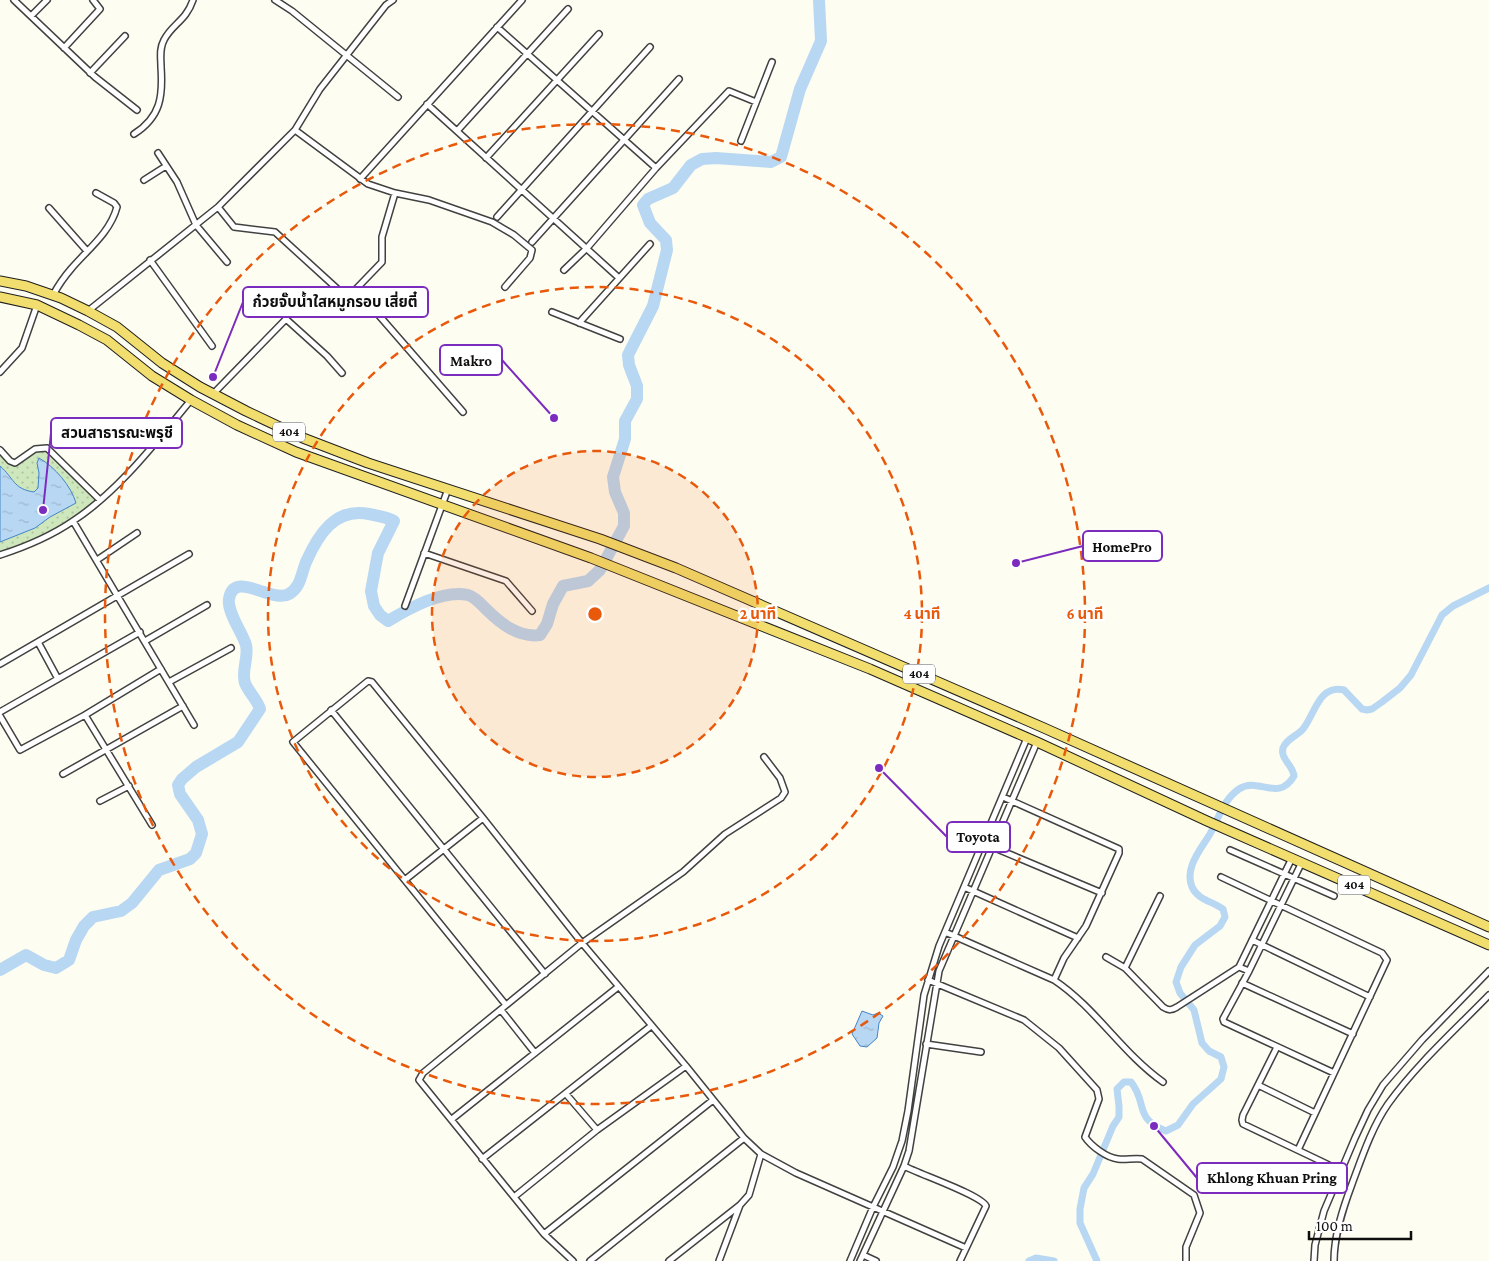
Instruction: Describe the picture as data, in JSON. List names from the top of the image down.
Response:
{
  "streets": {
    "main road": ["404"]
  },
  "places": [
    "ก๋วยจั๊บน้ำใสหมูกรอบ เสี่ยตี๋",
    "Makro",
    "สวนสาธารณะพรุชี",
    "HomePro",
    "Toyota",
    "Khlong Khuan Pring"
  ],
  "scale_bar": "100 m",
  "rings": ["2 นาที", "4 นาที", "6 นาที"]
}
